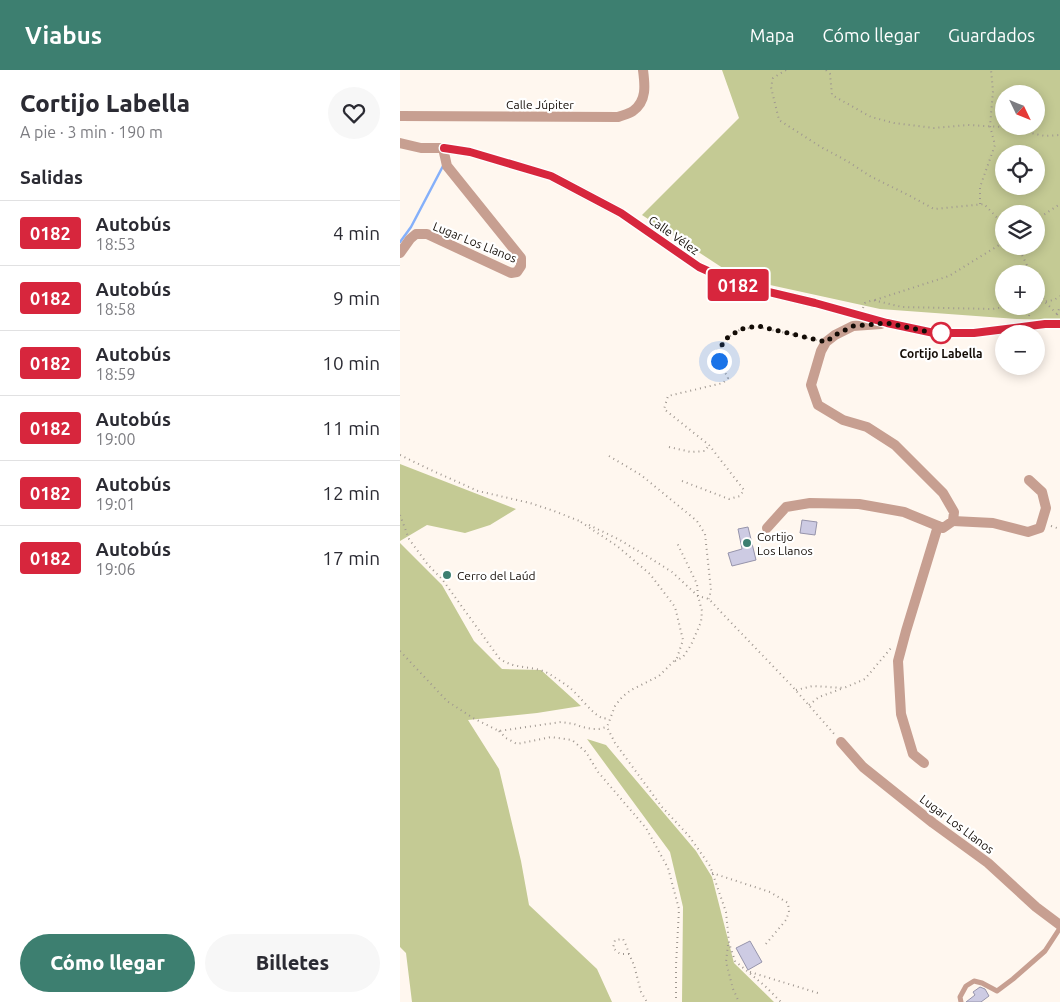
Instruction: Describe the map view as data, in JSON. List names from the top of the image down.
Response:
{
  "streets": {
    "street": ["Calle Júpiter", "Calle Vélez", "Lugar Los Llanos"]
  },
  "crossings": [
    ["Calle Vélez", "Lugar Los Llanos"]
  ],
  "places": ["Cortijo Labella", "Cortijo Los Llanos", "Cerro del Laúd"],
  "lines": ["bus line 0182"],
  "north": "bottom right",
  "page": {
    "header": "Viabus",
    "nav": ["Mapa", "Cómo llegar", "Guardados"],
    "heading": [
      ["Cortijo Labella", "A pie · 3 min · 190 m"],
      "Salidas"
    ],
    "on_map": "0182",
    "map_buttons": ["+", "−"],
    "list": [
      {
        "mark": "0182",
        "name": "Autobús",
        "note": "18:53",
        "value": "4 min"
      },
      {
        "mark": "0182",
        "name": "Autobús",
        "note": "18:58",
        "value": "9 min"
      },
      {
        "mark": "0182",
        "name": "Autobús",
        "note": "18:59",
        "value": "10 min"
      },
      {
        "mark": "0182",
        "name": "Autobús",
        "note": "19:00",
        "value": "11 min"
      },
      {
        "mark": "0182",
        "name": "Autobús",
        "note": "19:01",
        "value": "12 min"
      },
      {
        "mark": "0182",
        "name": "Autobús",
        "note": "19:06",
        "value": "17 min"
      }
    ],
    "buttons": ["Cómo llegar", "Billetes"]
  }
}
